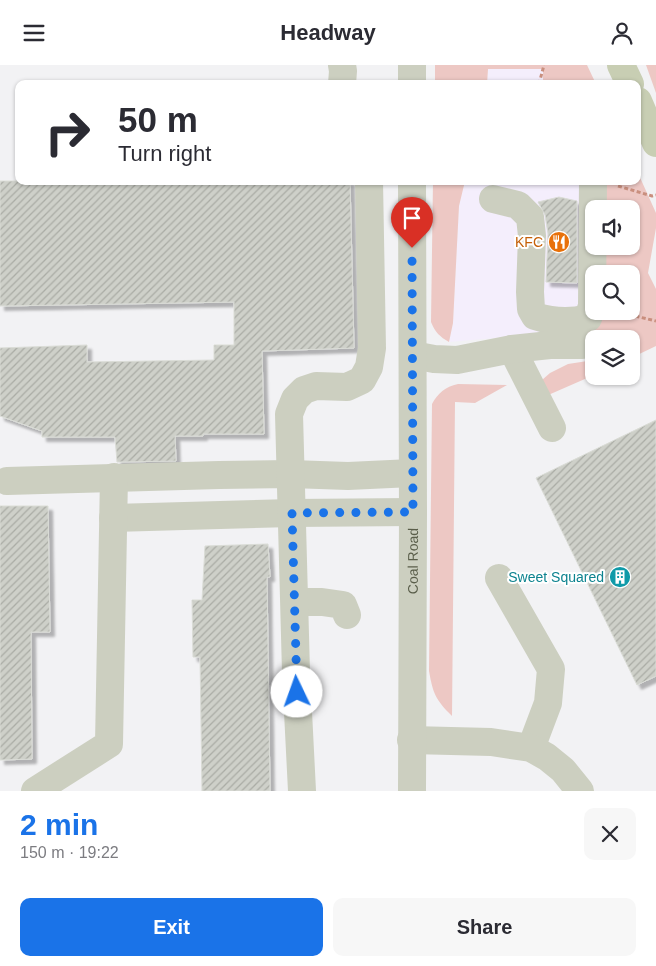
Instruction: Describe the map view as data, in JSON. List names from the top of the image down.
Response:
{
  "streets": {
    "street": ["Coal Road"]
  },
  "places": {
    "restaurant": ["KFC"],
    "building": ["Sweet Squared"]
  },
  "page": {
    "header": "Headway",
    "turn": ["50 m", "Turn right"],
    "heading": ["2 min", "150 m · 19:22"],
    "buttons": ["Exit", "Share"]
  }
}
